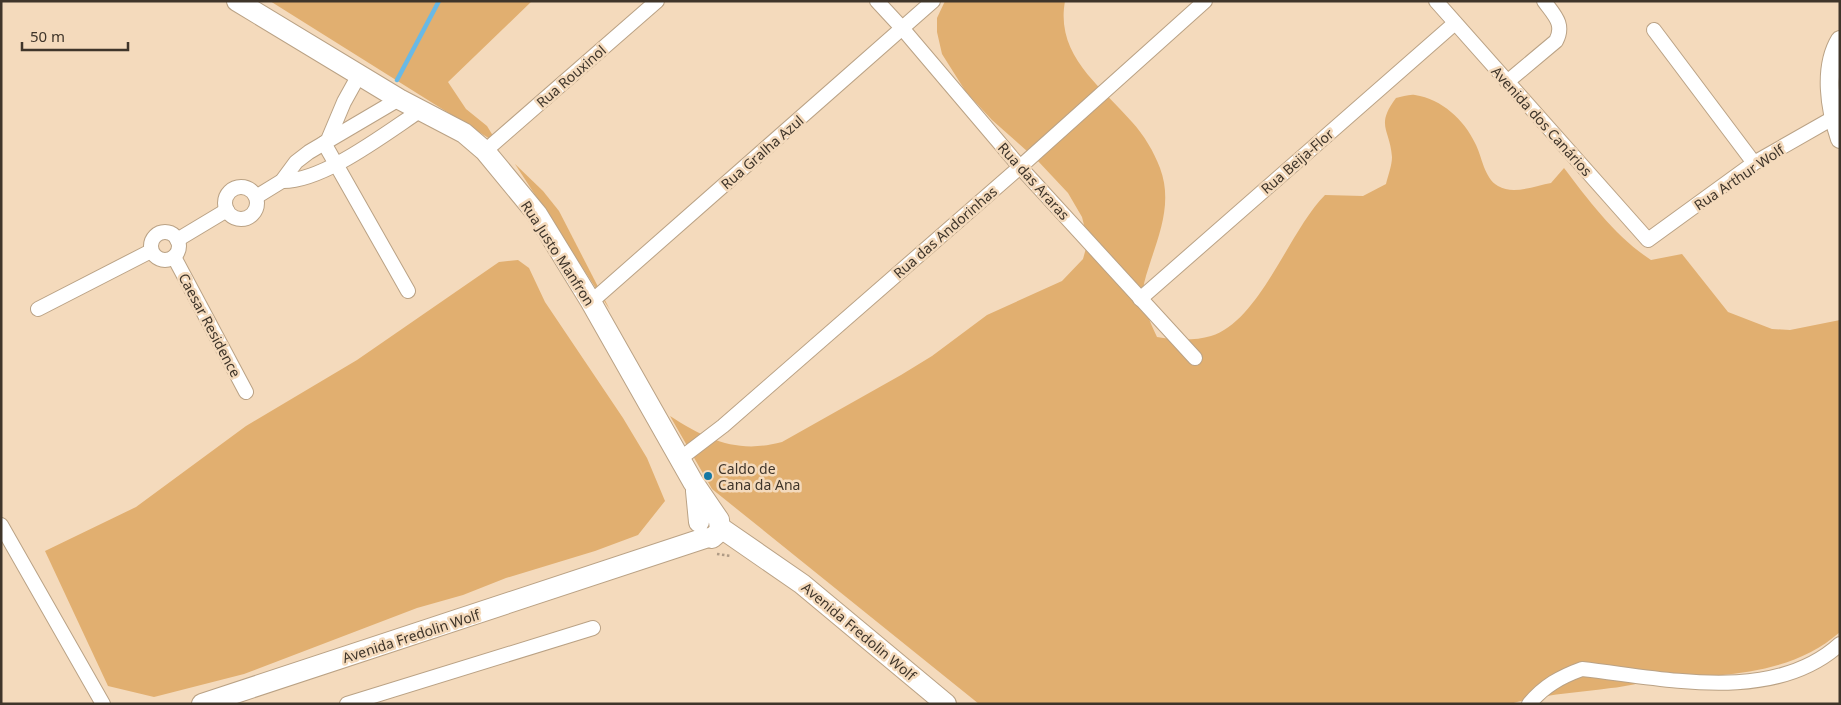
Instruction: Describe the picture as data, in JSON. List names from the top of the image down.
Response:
{
  "streets": {
    "main road": ["Rua Justo Manfron", "Avenida Fredolin Wolf"],
    "street": [
      "Rua Rouxinol",
      "Avenida dos Canários",
      "Rua Gralha Azul",
      "Rua Beija-Flor",
      "Rua Arthur Wolf",
      "Rua das Araras",
      "Rua das Andorinhas",
      "Caesar Residence"
    ]
  },
  "crossings": [
    ["Rua Rouxinol", "Rua Justo Manfron"],
    ["Avenida dos Canários", "Rua Beija-Flor"],
    ["Avenida dos Canários", "Rua Arthur Wolf"],
    ["Rua Gralha Azul", "Rua das Araras"],
    ["Rua Gralha Azul", "Rua Justo Manfron"],
    ["Rua Beija-Flor", "Rua das Araras"],
    ["Rua das Araras", "Rua das Andorinhas"],
    ["Rua das Andorinhas", "Rua Justo Manfron"],
    ["Rua Justo Manfron", "Avenida Fredolin Wolf"]
  ],
  "places": ["Caldo de Cana da Ana"],
  "scale_bar": "50 m"
}
